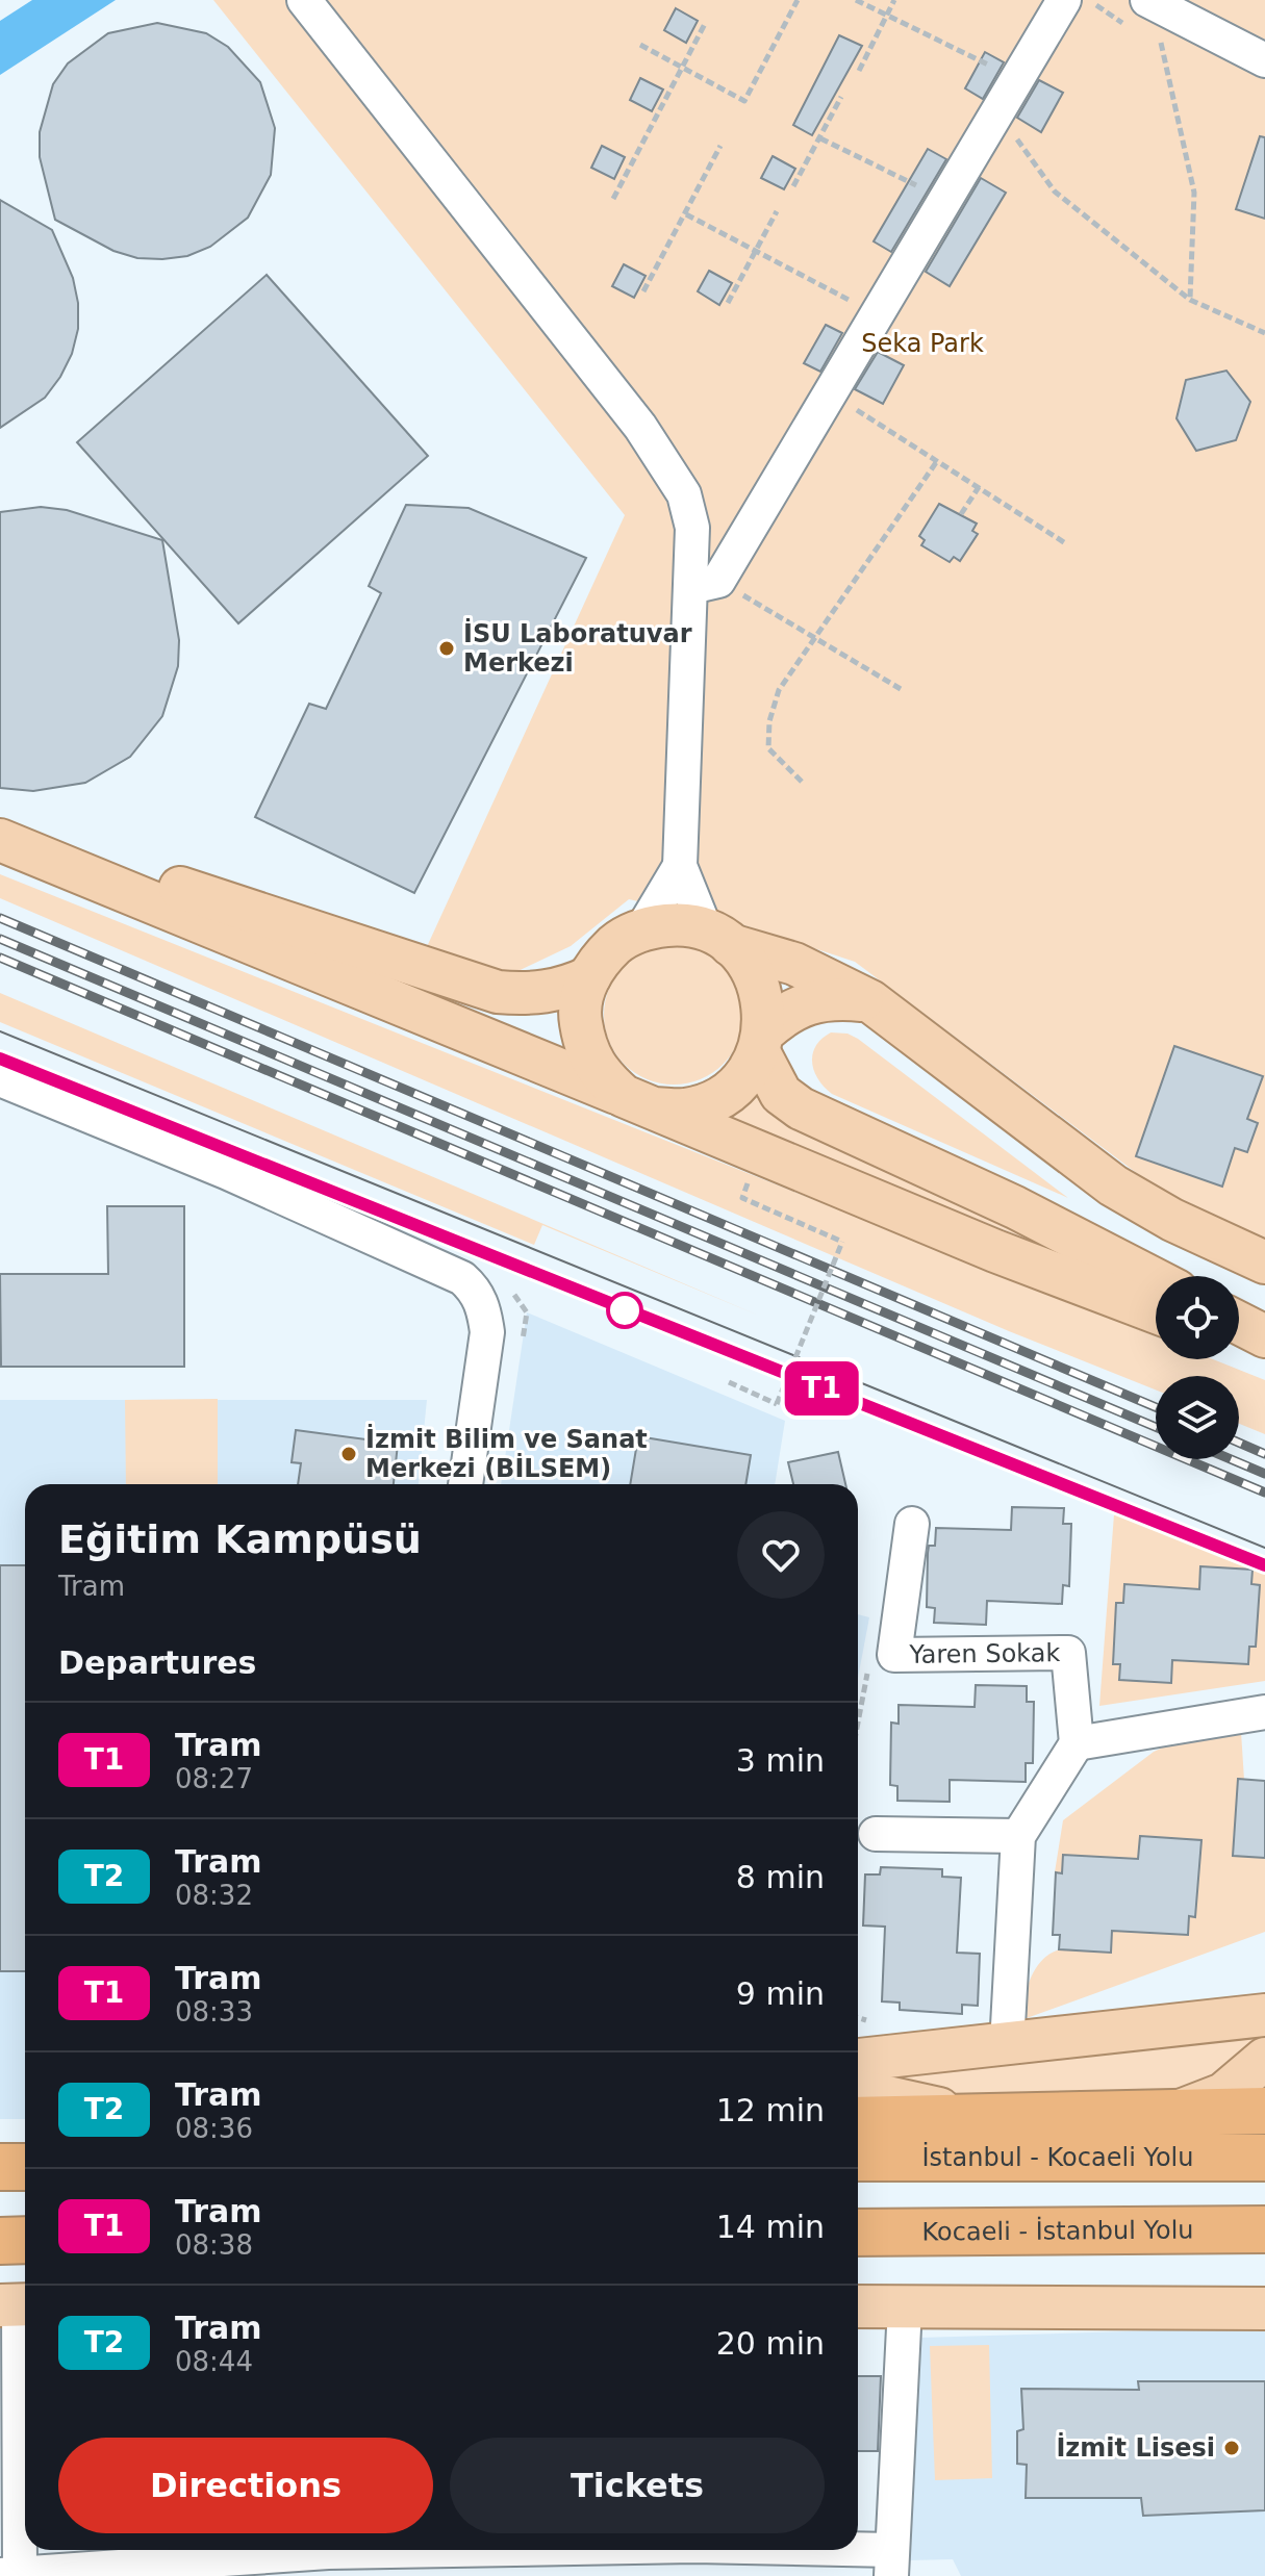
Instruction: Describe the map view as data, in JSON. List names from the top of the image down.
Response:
{
  "streets": {
    "highway": ["İstanbul - Kocaeli Yolu", "Kocaeli - İstanbul Yolu"],
    "street": ["Yaren Sokak"]
  },
  "parks": ["Seka Park"],
  "places": ["İSU Laboratuvar Merkezi", "İzmit Bilim ve Sanat Merkezi (BİLSEM)", "İzmit Lisesi"],
  "lines": ["tram line T1"],
  "page": {
    "on_map": "T1",
    "heading": [
      ["Eğitim Kampüsü", "Tram"],
      "Departures"
    ],
    "list": [
      {
        "mark": "T1",
        "name": "Tram",
        "note": "08:27",
        "value": "3 min"
      },
      {
        "mark": "T2",
        "name": "Tram",
        "note": "08:32",
        "value": "8 min"
      },
      {
        "mark": "T1",
        "name": "Tram",
        "note": "08:33",
        "value": "9 min"
      },
      {
        "mark": "T2",
        "name": "Tram",
        "note": "08:36",
        "value": "12 min"
      },
      {
        "mark": "T1",
        "name": "Tram",
        "note": "08:38",
        "value": "14 min"
      },
      {
        "mark": "T2",
        "name": "Tram",
        "note": "08:44",
        "value": "20 min"
      }
    ],
    "buttons": ["Directions", "Tickets"]
  }
}
